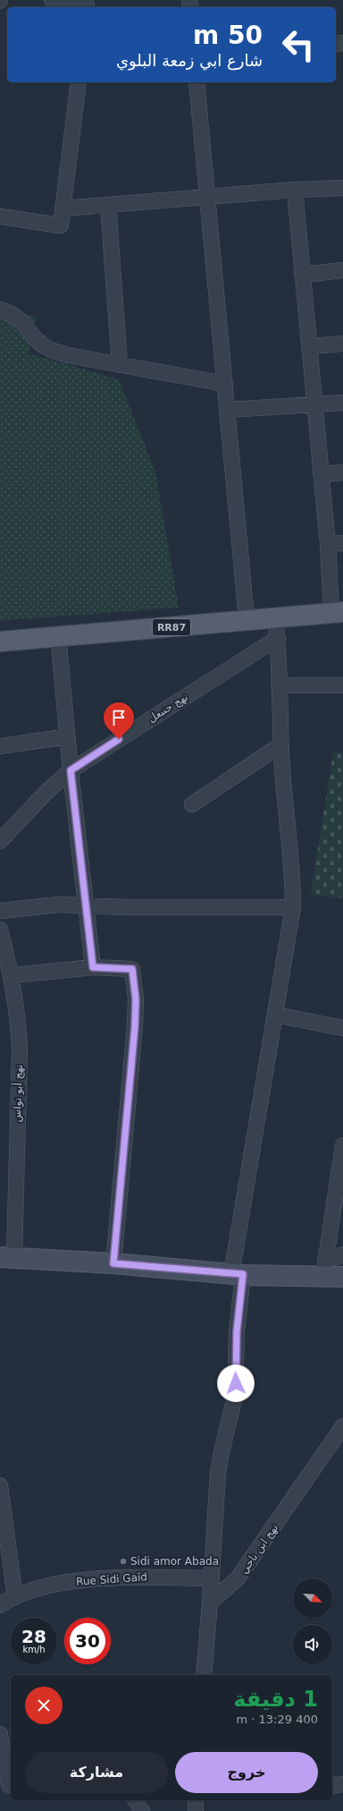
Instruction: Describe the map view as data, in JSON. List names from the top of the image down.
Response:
{
  "streets": {
    "main road": ["RR87"],
    "street": [
      "نهج حنبعل",
      "نهج أبو نواس",
      "نهج ابن ناجي",
      "Rue Sidi Gaïd"
    ]
  },
  "places": ["Sidi amor Abada"],
  "north": "bottom right",
  "page": {
    "turn": ["50 m", "شارع ابي زمعة البلوي"],
    "speed": "28 km/h",
    "limit": "30",
    "heading": ["1 دقيقة", "400 m · 13:29"],
    "buttons": ["خروج", "مشاركة"]
  }
}
